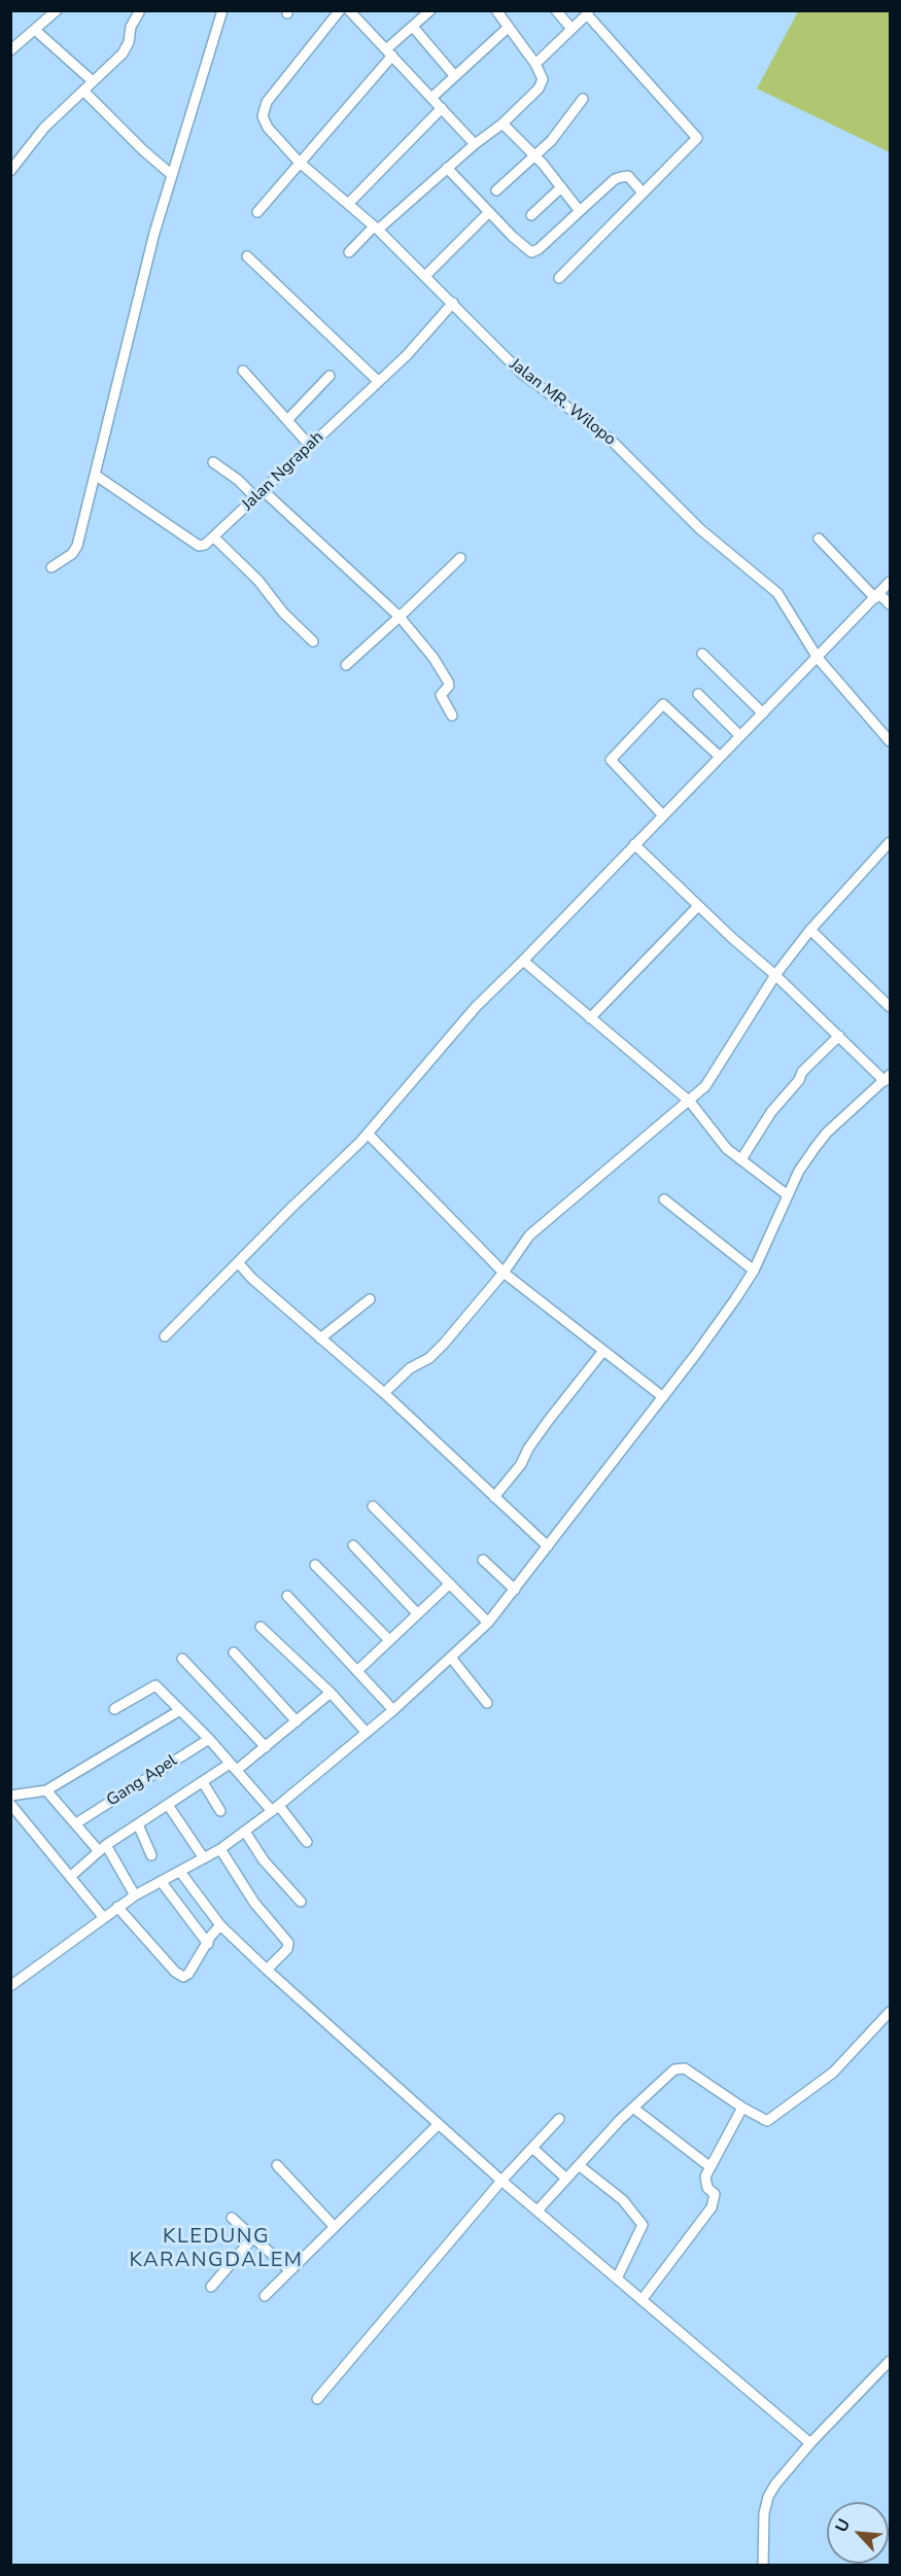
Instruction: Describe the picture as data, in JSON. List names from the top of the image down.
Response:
{
  "streets": {
    "street": ["Jalan MR. Wilopo", "Jalan Ngrapah", "Gang Apel"]
  },
  "crossings": [
    ["Jalan MR. Wilopo", "Jalan Ngrapah"]
  ],
  "districts": ["KLEDUNG KARANGDALEM"],
  "north": "top left"
}
